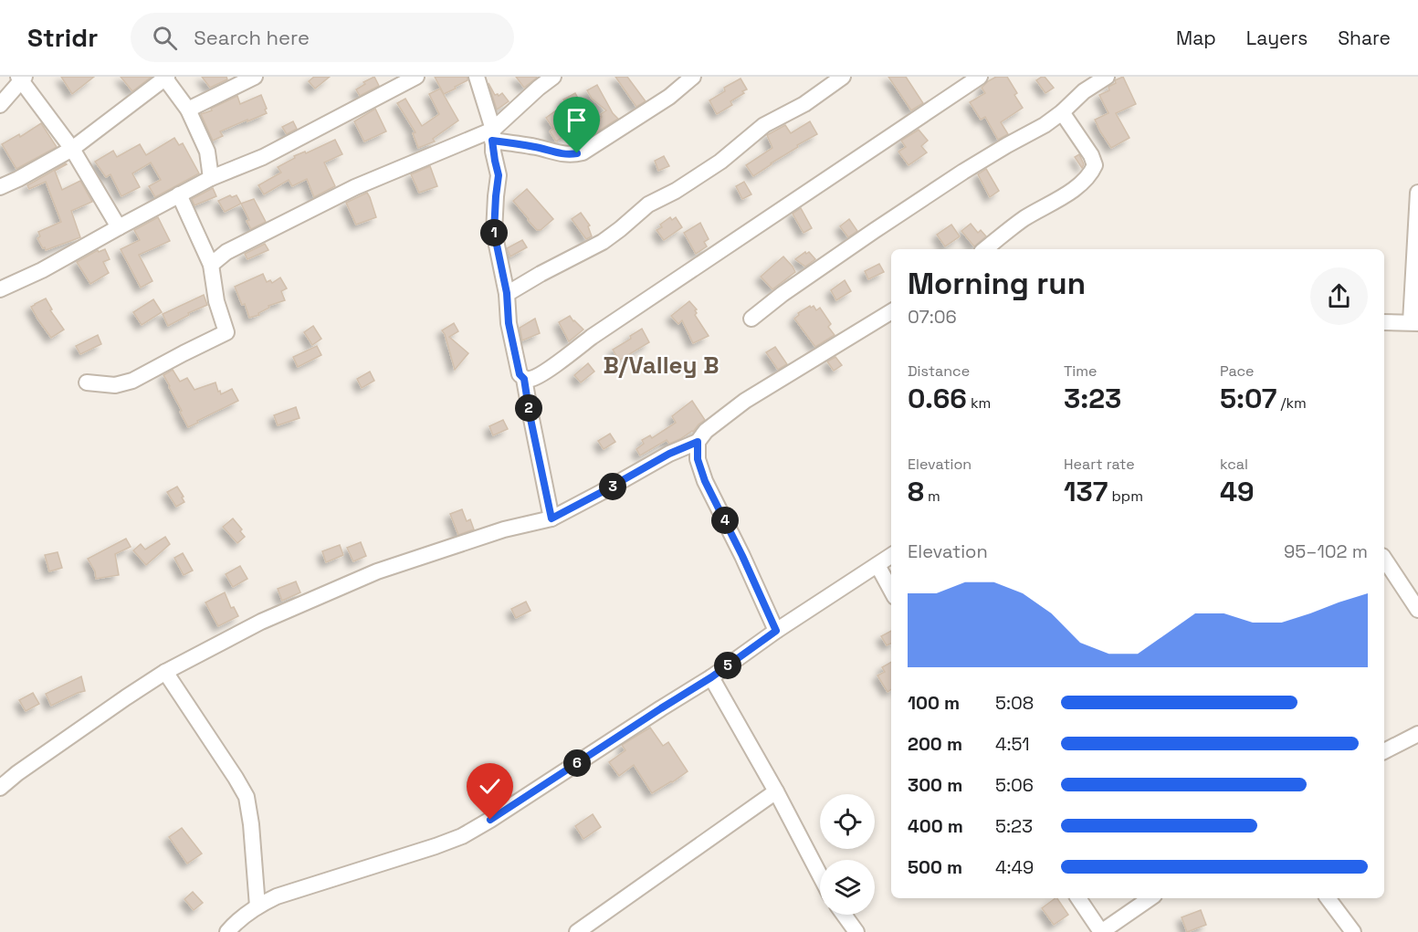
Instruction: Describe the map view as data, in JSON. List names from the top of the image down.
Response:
{
  "districts": ["B/Valley B"],
  "page": {
    "header": "Stridr",
    "search": "Search here",
    "nav": ["Map", "Layers", "Share"],
    "pins": [
      "1",
      "2",
      "3",
      "4",
      "5",
      "6"
    ],
    "heading": ["Morning run", "07:06"],
    "stats": [
      ["Distance", "0.66 km"],
      ["Time", "3:23"],
      ["Pace", "5:07 /km"],
      ["Elevation", "8 m"],
      ["Heart rate", "137 bpm"],
      ["kcal", "49"]
    ],
    "chart": ["Elevation", "95–102 m"],
    "list": [
      {
        "name": "100 m",
        "note": "5:08"
      },
      {
        "name": "200 m",
        "note": "4:51"
      },
      {
        "name": "300 m",
        "note": "5:06"
      },
      {
        "name": "400 m",
        "note": "5:23"
      },
      {
        "name": "500 m",
        "note": "4:49"
      }
    ]
  }
}
